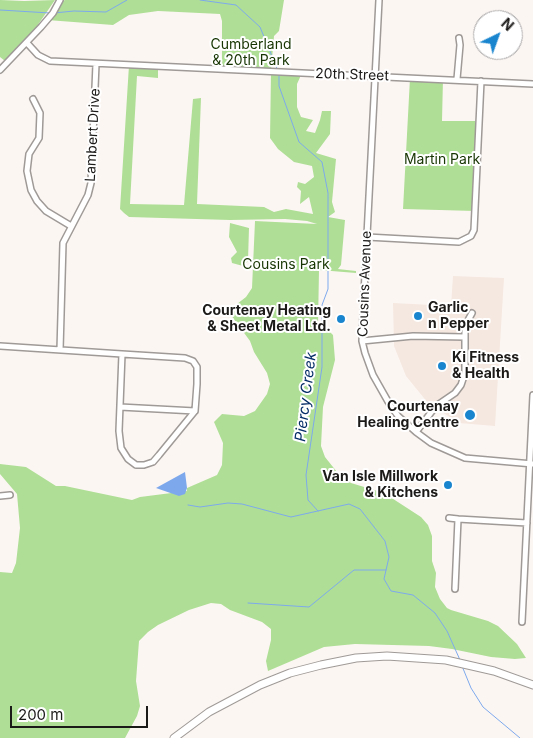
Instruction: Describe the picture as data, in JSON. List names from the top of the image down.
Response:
{
  "streets": {
    "street": ["20th Street", "Lambert Drive", "Cousins Avenue"]
  },
  "crossings": [
    ["20th Street", "Lambert Drive"],
    ["20th Street", "Cousins Avenue"]
  ],
  "water": ["Piercy Creek"],
  "parks": ["Cumberland & 20th Park", "Martin Park", "Cousins Park"],
  "places": [
    "Garlic n Pepper",
    "Courtenay Heating & Sheet Metal Ltd.",
    "Ki Fitness & Health",
    "Courtenay Healing Centre",
    "Van Isle Millwork & Kitchens"
  ],
  "scale_bar": "200 m",
  "north": "top right"
}
